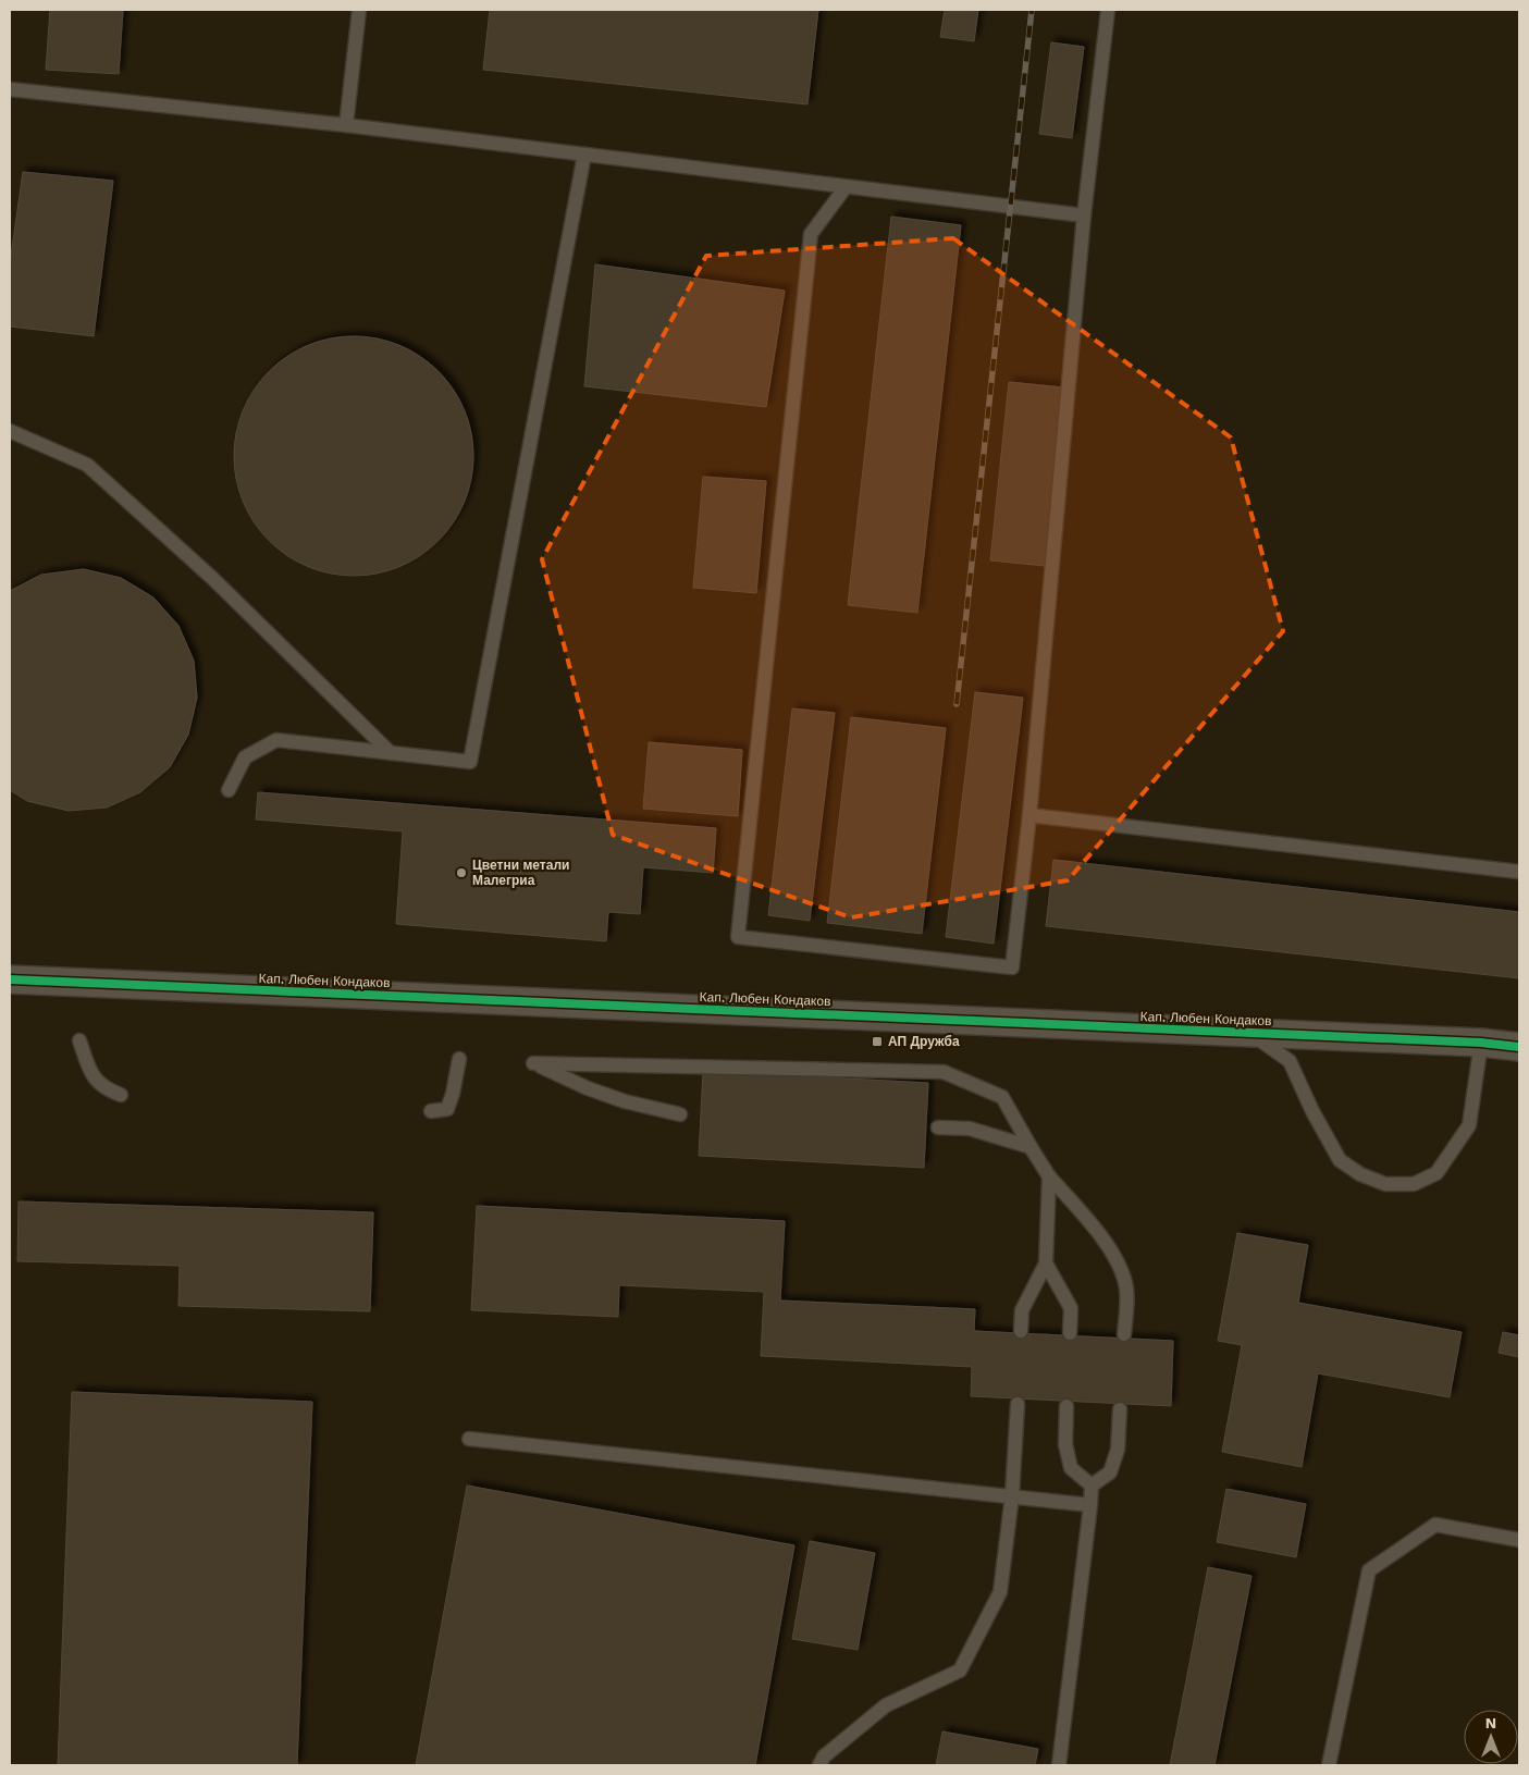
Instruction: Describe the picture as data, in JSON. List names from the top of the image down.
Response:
{
  "streets": {
    "street": ["Кап. Любен Кондаков"]
  },
  "places": {
    "other": ["Цветни метали Малегриа"],
    "transit": ["АП Дружба"]
  },
  "north": "top"
}
